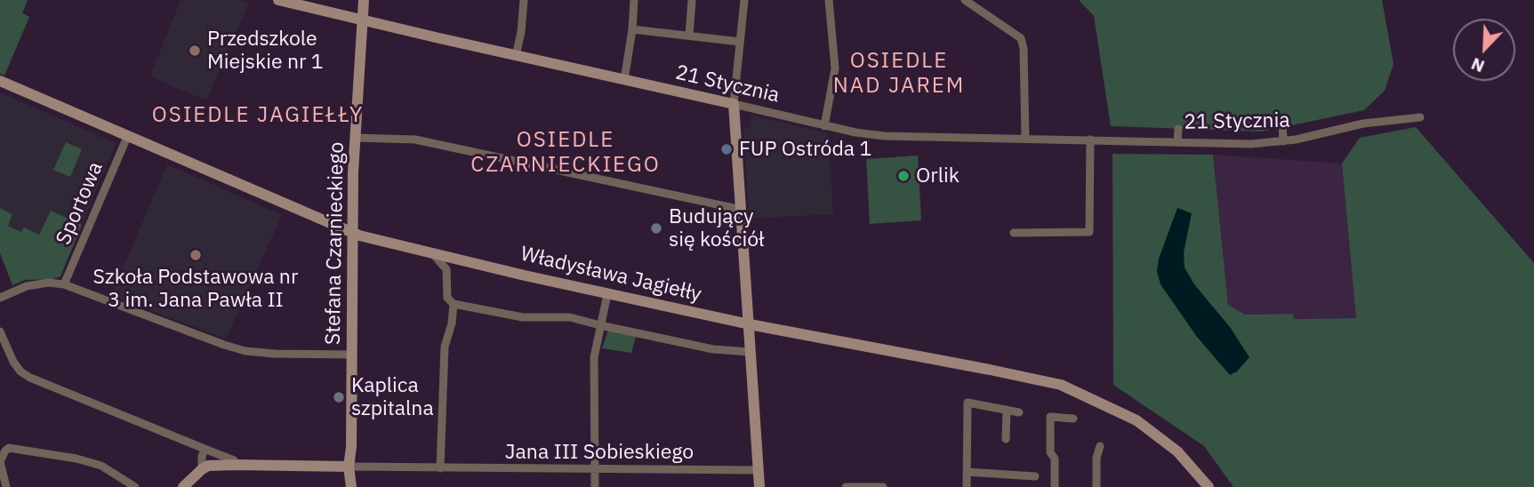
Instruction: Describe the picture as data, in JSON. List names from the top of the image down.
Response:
{
  "streets": {
    "street": [
      "21 Stycznia",
      "Sportowa",
      "Stefana Czarnieckiego",
      "Władysława Jagiełły",
      "Jana III Sobieskiego"
    ]
  },
  "crossings": [
    ["21 Stycznia", "Stefana Czarnieckiego"],
    ["Sportowa", "Władysława Jagiełły"],
    ["Stefana Czarnieckiego", "Władysława Jagiełły"],
    ["Stefana Czarnieckiego", "Jana III Sobieskiego"]
  ],
  "districts": ["OSIEDLE NAD JAREM", "OSIEDLE JAGIEŁŁY", "OSIEDLE CZARNIECKIEGO"],
  "places": [
    "Przedszkole Miejskie nr 1",
    "FUP Ostróda 1",
    "Orlik",
    "Budujący się kościół",
    "Szkoła Podstawowa nr 3 im. Jana Pawła II",
    "Kaplica szpitalna"
  ],
  "north": "bottom left"
}
